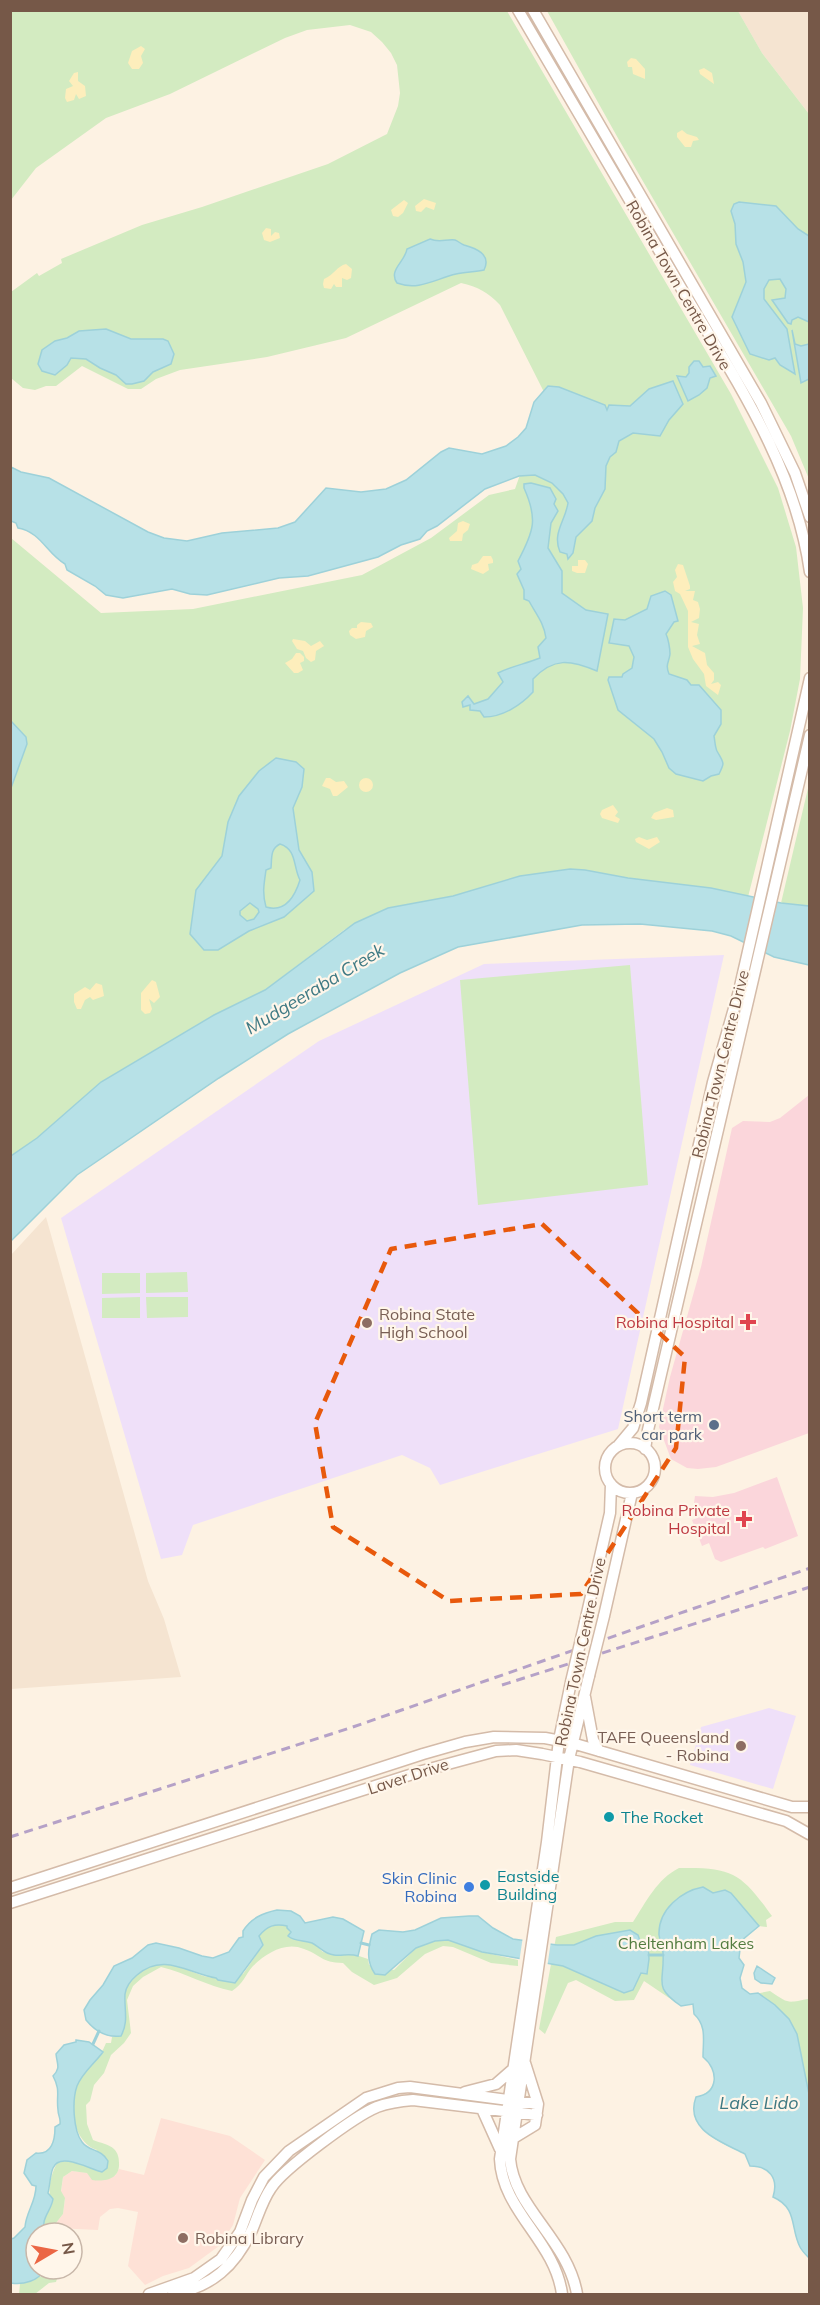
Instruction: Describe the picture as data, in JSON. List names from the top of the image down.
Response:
{
  "streets": {
    "main road": ["Robina Town Centre Drive", "Laver Drive"]
  },
  "crossings": [
    ["Robina Town Centre Drive", "Laver Drive"]
  ],
  "water": ["Mudgeeraba Creek", "Lake Lido"],
  "parks": ["Cheltenham Lakes"],
  "places": {
    "health": ["Robina Hospital", "Robina Private Hospital"],
    "other": [
      "Robina State High School",
      "Short term car park",
      "TAFE Queensland - Robina",
      "The Rocket",
      "Eastside Building",
      "Skin Clinic Robina",
      "Robina Library"
    ]
  },
  "north": "right"
}
